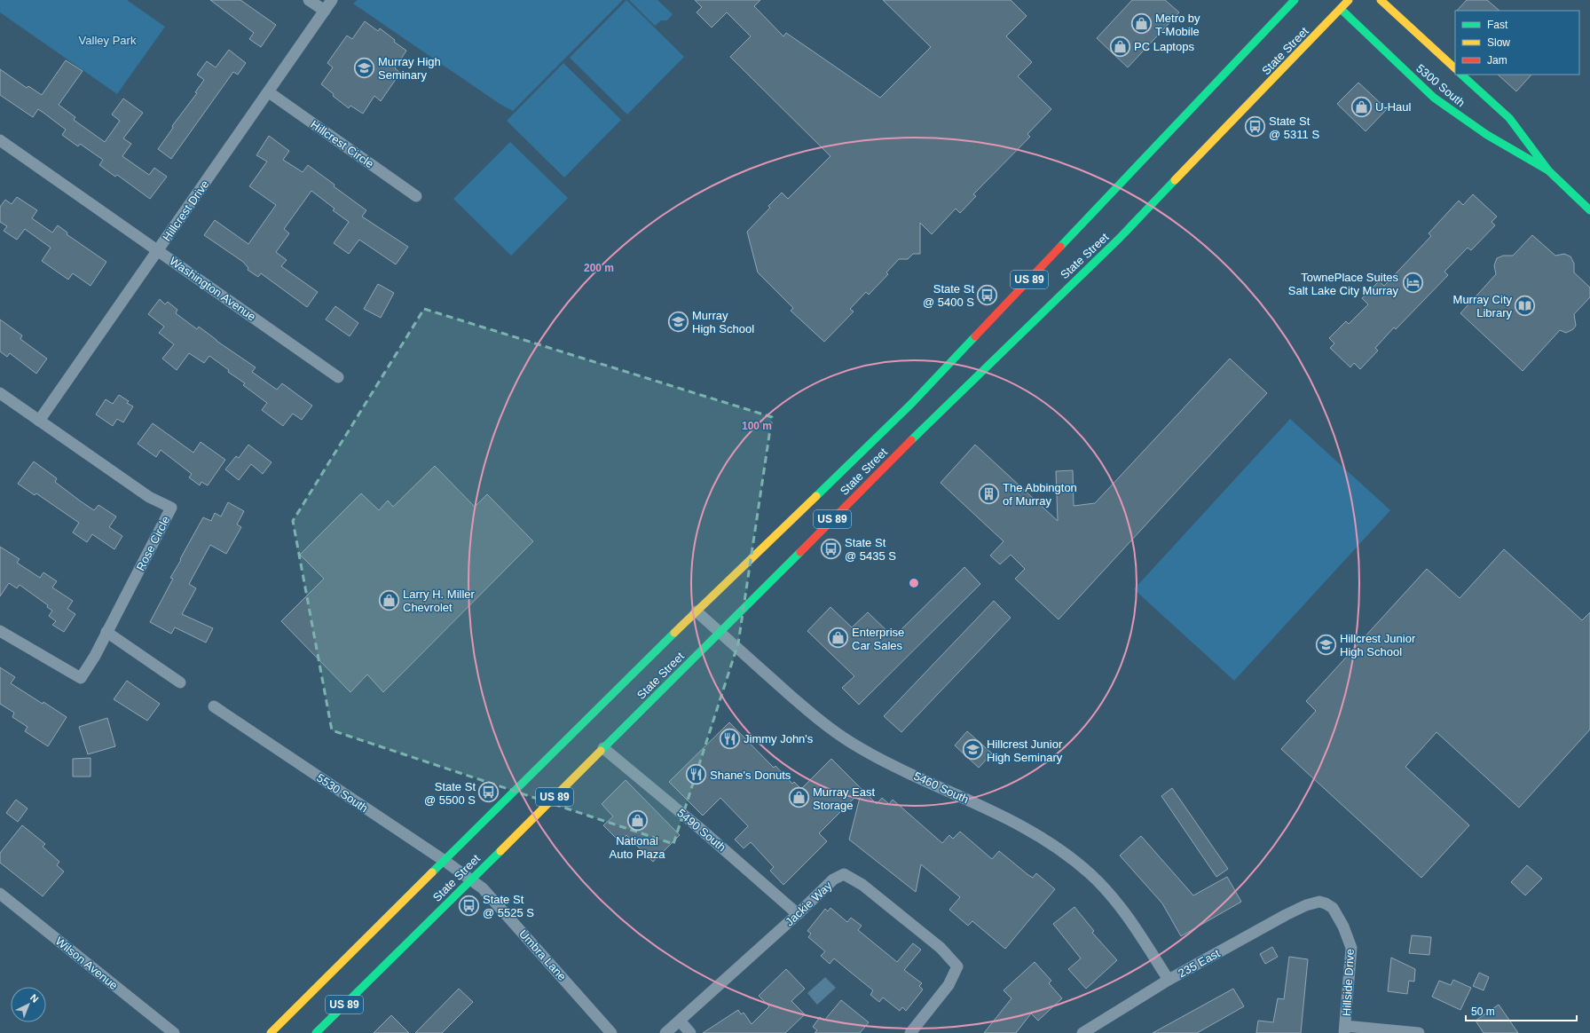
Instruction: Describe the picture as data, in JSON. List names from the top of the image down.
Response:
{
  "streets": {
    "main road": ["State Street", "5300 South", "US 89"],
    "street": [
      "Hillcrest Circle",
      "Hillcrest Drive",
      "Washington Avenue",
      "Rose Circle",
      "5460 South",
      "5530 South",
      "5490 South",
      "Jackie Way",
      "Umbra Lane",
      "Wilson Avenue",
      "235 East",
      "Hillside Drive"
    ]
  },
  "crossings": [
    ["State Street", "5300 South"],
    ["State Street", "5460 South"],
    ["State Street", "5530 South"],
    ["State Street", "5490 South"],
    ["State Street", "Umbra Lane"],
    ["Hillcrest Circle", "Hillcrest Drive"],
    ["Hillcrest Drive", "Washington Avenue"],
    ["Hillcrest Drive", "Rose Circle"],
    ["5460 South", "235 East"],
    ["5530 South", "Umbra Lane"],
    ["5490 South", "Jackie Way"],
    ["235 East", "Hillside Drive"]
  ],
  "parks": ["Valley Park"],
  "places": {
    "shop": [
      "Metro by T-Mobile",
      "PC Laptops",
      "U-Haul",
      "Larry H. Miller Chevrolet",
      "Enterprise Car Sales",
      "Murray East Storage",
      "National Auto Plaza"
    ],
    "school or university": [
      "Murray High Seminary",
      "Murray High School",
      "Hillcrest Junior High School",
      "Hillcrest Junior High Seminary"
    ],
    "bus stop": [
      "State St @ 5311 S",
      "State St @ 5400 S",
      "State St @ 5435 S",
      "State St @ 5500 S",
      "State St @ 5525 S"
    ],
    "hotel": ["TownePlace Suites Salt Lake City Murray"],
    "library": ["Murray City Library"],
    "building": ["The Abbington of Murray"],
    "restaurant": ["Jimmy John's", "Shane's Donuts"]
  },
  "legend": ["Fast", "Slow", "Jam"],
  "scale_bar": "50 m",
  "north": "top right",
  "rings": ["200 m", "100 m"]
}
